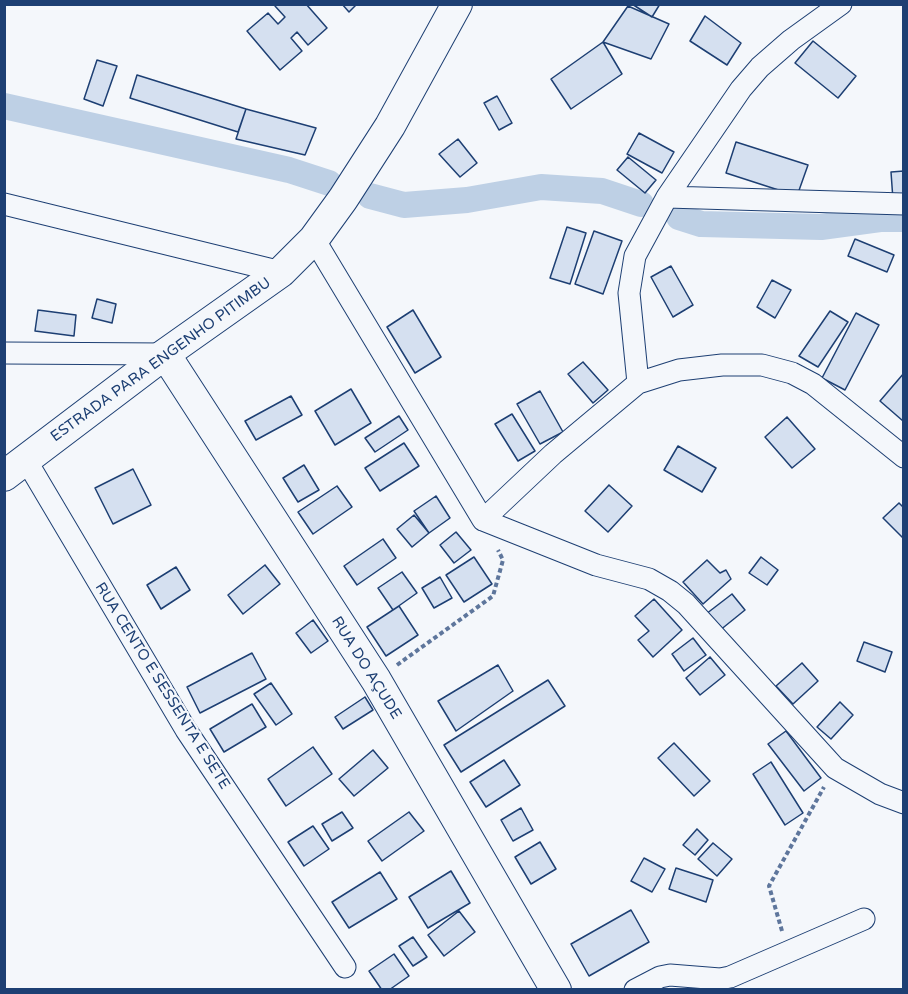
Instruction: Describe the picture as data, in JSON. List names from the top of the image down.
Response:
{
  "streets": {
    "street": ["ESTRADA PARA ENGENHO PITIMBU", "RUA DO AÇUDE", "RUA CENTO E SESSENTA E SETE"]
  },
  "crossings": [
    ["ESTRADA PARA ENGENHO PITIMBU", "RUA DO AÇUDE"],
    ["ESTRADA PARA ENGENHO PITIMBU", "RUA CENTO E SESSENTA E SETE"]
  ]
}
